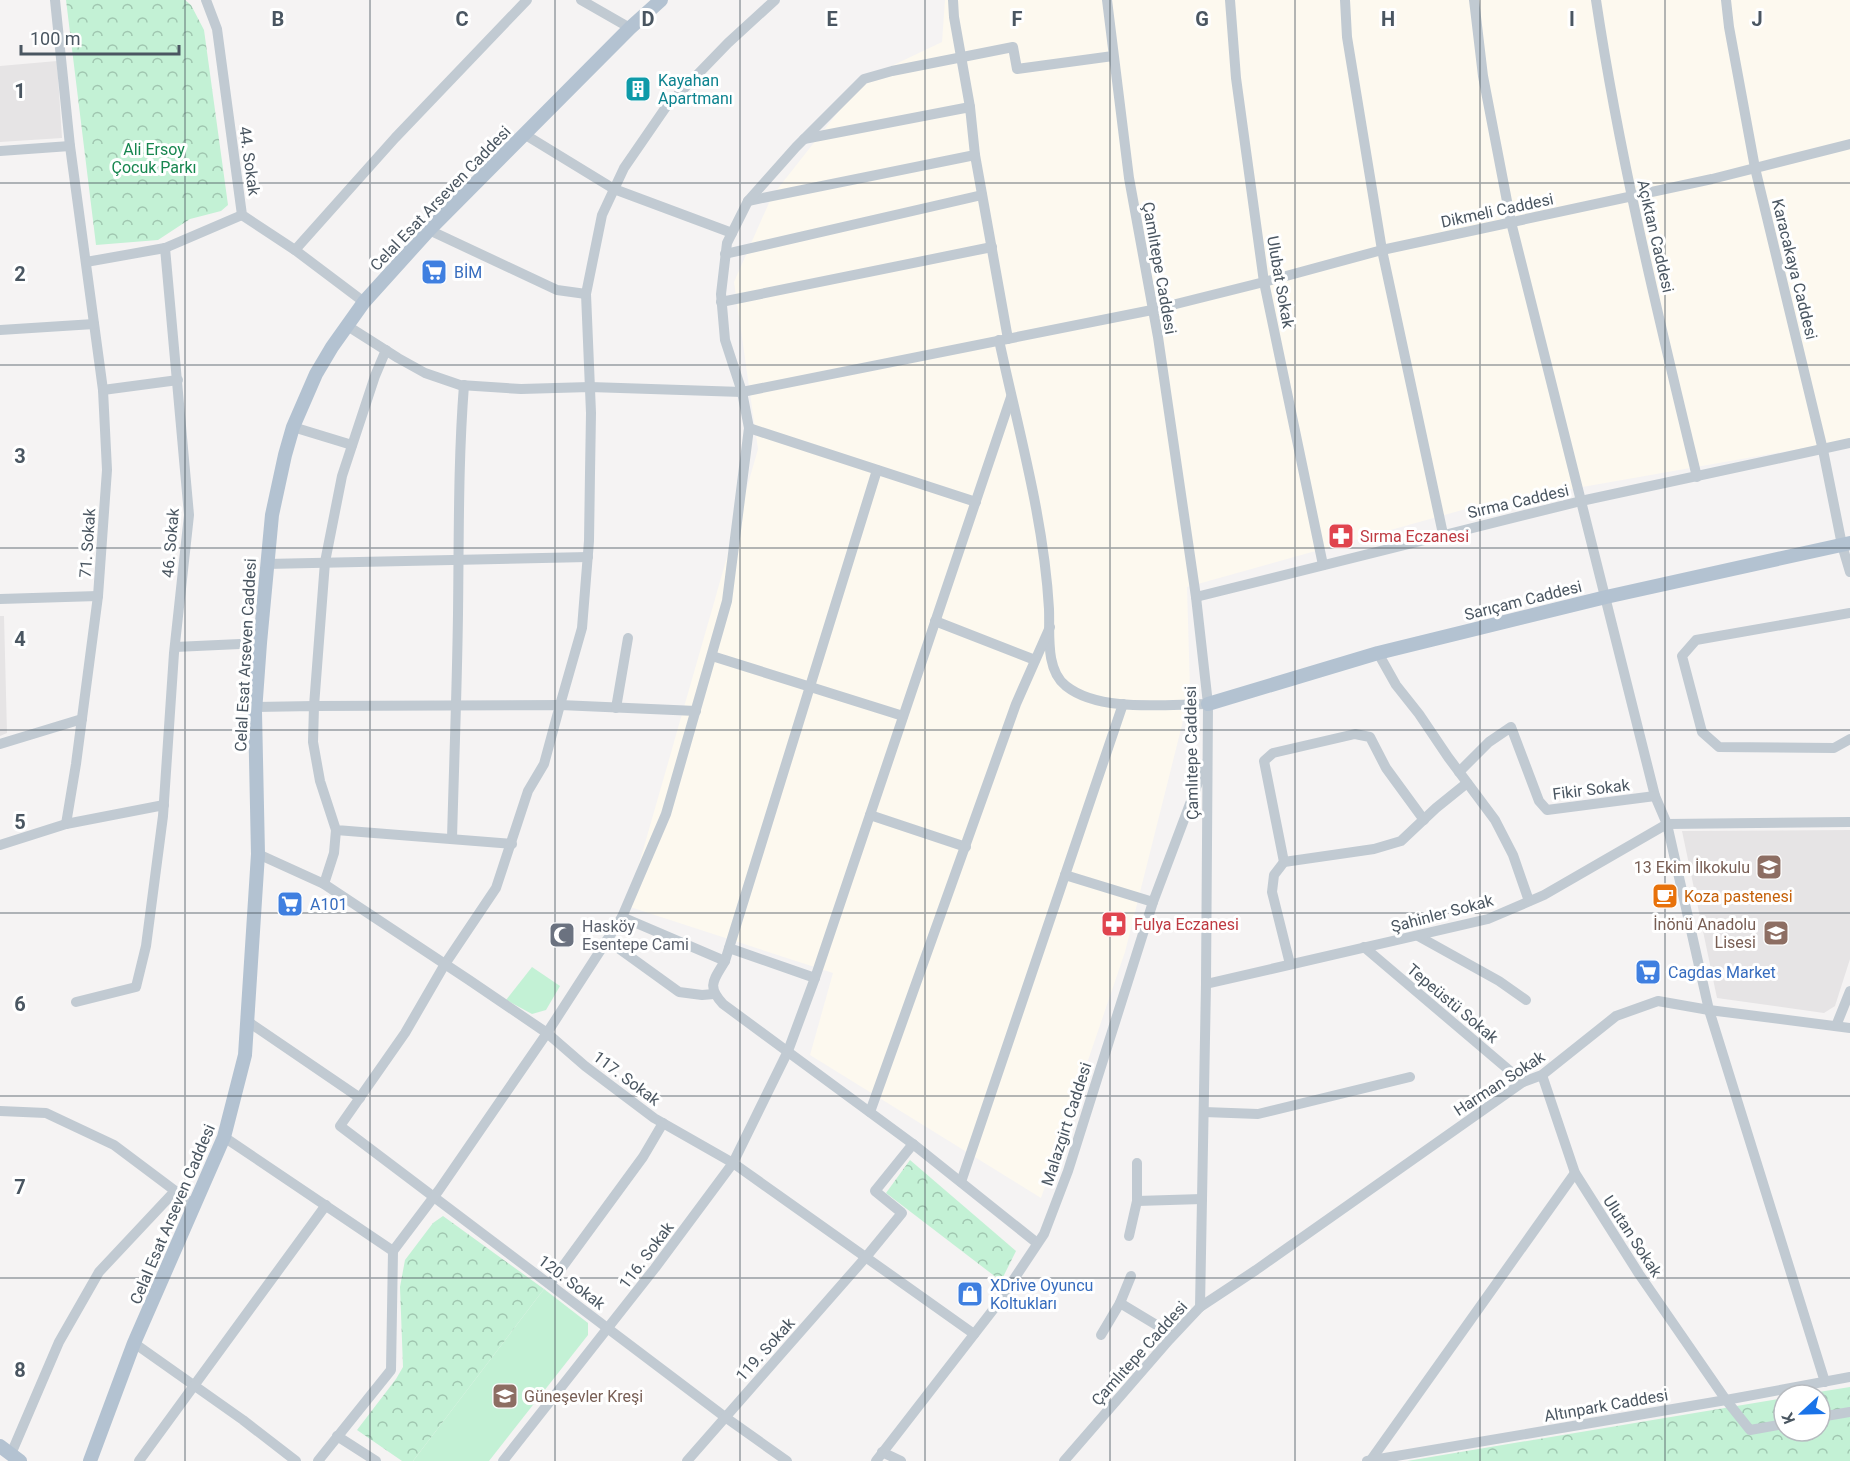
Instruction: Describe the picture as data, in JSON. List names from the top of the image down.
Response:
{
  "streets": {
    "main road": ["Celal Esat Arseven Caddesi", "Sarıçam Caddesi"],
    "street": [
      "44. Sokak",
      "Dikmeli Caddesi",
      "Açıktan Caddesi",
      "Çamlıtepe Caddesi",
      "Karacakaya Caddesi",
      "Ulubat Sokak",
      "Sırma Caddesi",
      "71. Sokak",
      "46. Sokak",
      "Fikir Sokak",
      "Şahinler Sokak",
      "Tepeüstü Sokak",
      "117. Sokak",
      "Harman Sokak",
      "Malazgirt Caddesi",
      "Ulutan Sokak",
      "116. Sokak",
      "120. Sokak",
      "119. Sokak",
      "Altınpark Caddesi"
    ]
  },
  "crossings": [
    ["44. Sokak", "Celal Esat Arseven Caddesi"],
    ["Celal Esat Arseven Caddesi", "Dikmeli Caddesi"],
    ["Celal Esat Arseven Caddesi", "117. Sokak"],
    ["Dikmeli Caddesi", "Açıktan Caddesi"],
    ["Dikmeli Caddesi", "Çamlıtepe Caddesi"],
    ["Dikmeli Caddesi", "Karacakaya Caddesi"],
    ["Dikmeli Caddesi", "Ulubat Sokak"],
    ["Açıktan Caddesi", "Sırma Caddesi"],
    ["Çamlıtepe Caddesi", "Sırma Caddesi"],
    ["Çamlıtepe Caddesi", "Sarıçam Caddesi"],
    ["Çamlıtepe Caddesi", "Şahinler Sokak"],
    ["Çamlıtepe Caddesi", "Harman Sokak"],
    ["Çamlıtepe Caddesi", "Malazgirt Caddesi"],
    ["Karacakaya Caddesi", "Sırma Caddesi"],
    ["Karacakaya Caddesi", "Sarıçam Caddesi"],
    ["Ulubat Sokak", "Sırma Caddesi"],
    ["Şahinler Sokak", "Tepeüstü Sokak"],
    ["Tepeüstü Sokak", "Harman Sokak"],
    ["117. Sokak", "Malazgirt Caddesi"],
    ["117. Sokak", "116. Sokak"],
    ["117. Sokak", "119. Sokak"],
    ["Harman Sokak", "Ulutan Sokak"],
    ["Ulutan Sokak", "Altınpark Caddesi"],
    ["116. Sokak", "120. Sokak"],
    ["120. Sokak", "119. Sokak"]
  ],
  "parks": ["Ali Ersoy Çocuk Parkı"],
  "places": {
    "building": ["Kayahan Apartmanı"],
    "supermarket": ["BİM", "A101", "Cagdas Market"],
    "pharmacy": ["Sırma Eczanesi", "Fulya Eczanesi"],
    "school or university": ["13 Ekim İlkokulu", "İnönü Anadolu Lisesi", "Güneşevler Kreşi"],
    "cafe": ["Koza pastenesi"],
    "mosque": ["Hasköy Esentepe Cami"],
    "shop": ["XDrive Oyuncu Koltukları"]
  },
  "scale_bar": "100 m",
  "north": "left",
  "grid": {
    "columns": [
      "B",
      "C",
      "D",
      "E",
      "F",
      "G",
      "H",
      "I",
      "J"
    ],
    "rows": [
      "1",
      "2",
      "3",
      "4",
      "5",
      "6",
      "7",
      "8"
    ]
  }
}
